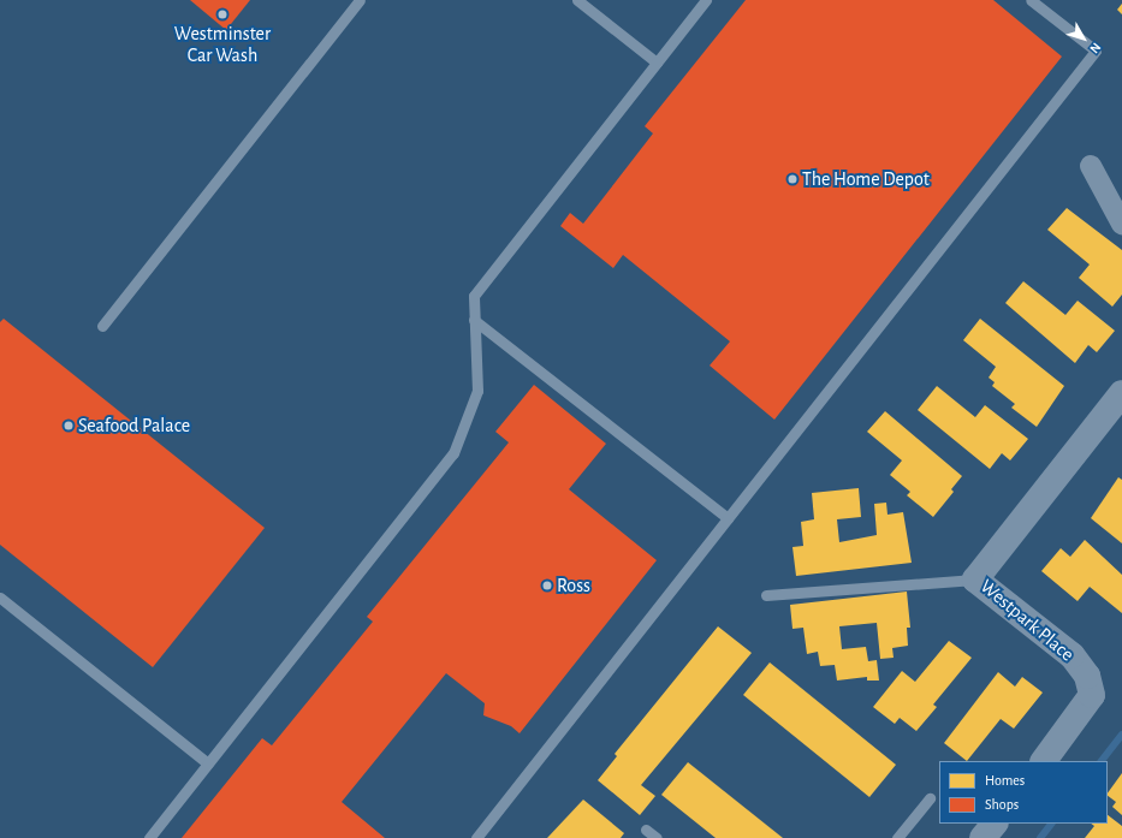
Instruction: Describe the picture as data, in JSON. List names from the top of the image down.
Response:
{
  "streets": {
    "street": ["Westpark Place"]
  },
  "places": [
    "Westminster Car Wash",
    "The Home Depot",
    "Seafood Palace",
    "Ross"
  ],
  "legend": ["Homes", "Shops"],
  "north": "bottom right"
}
